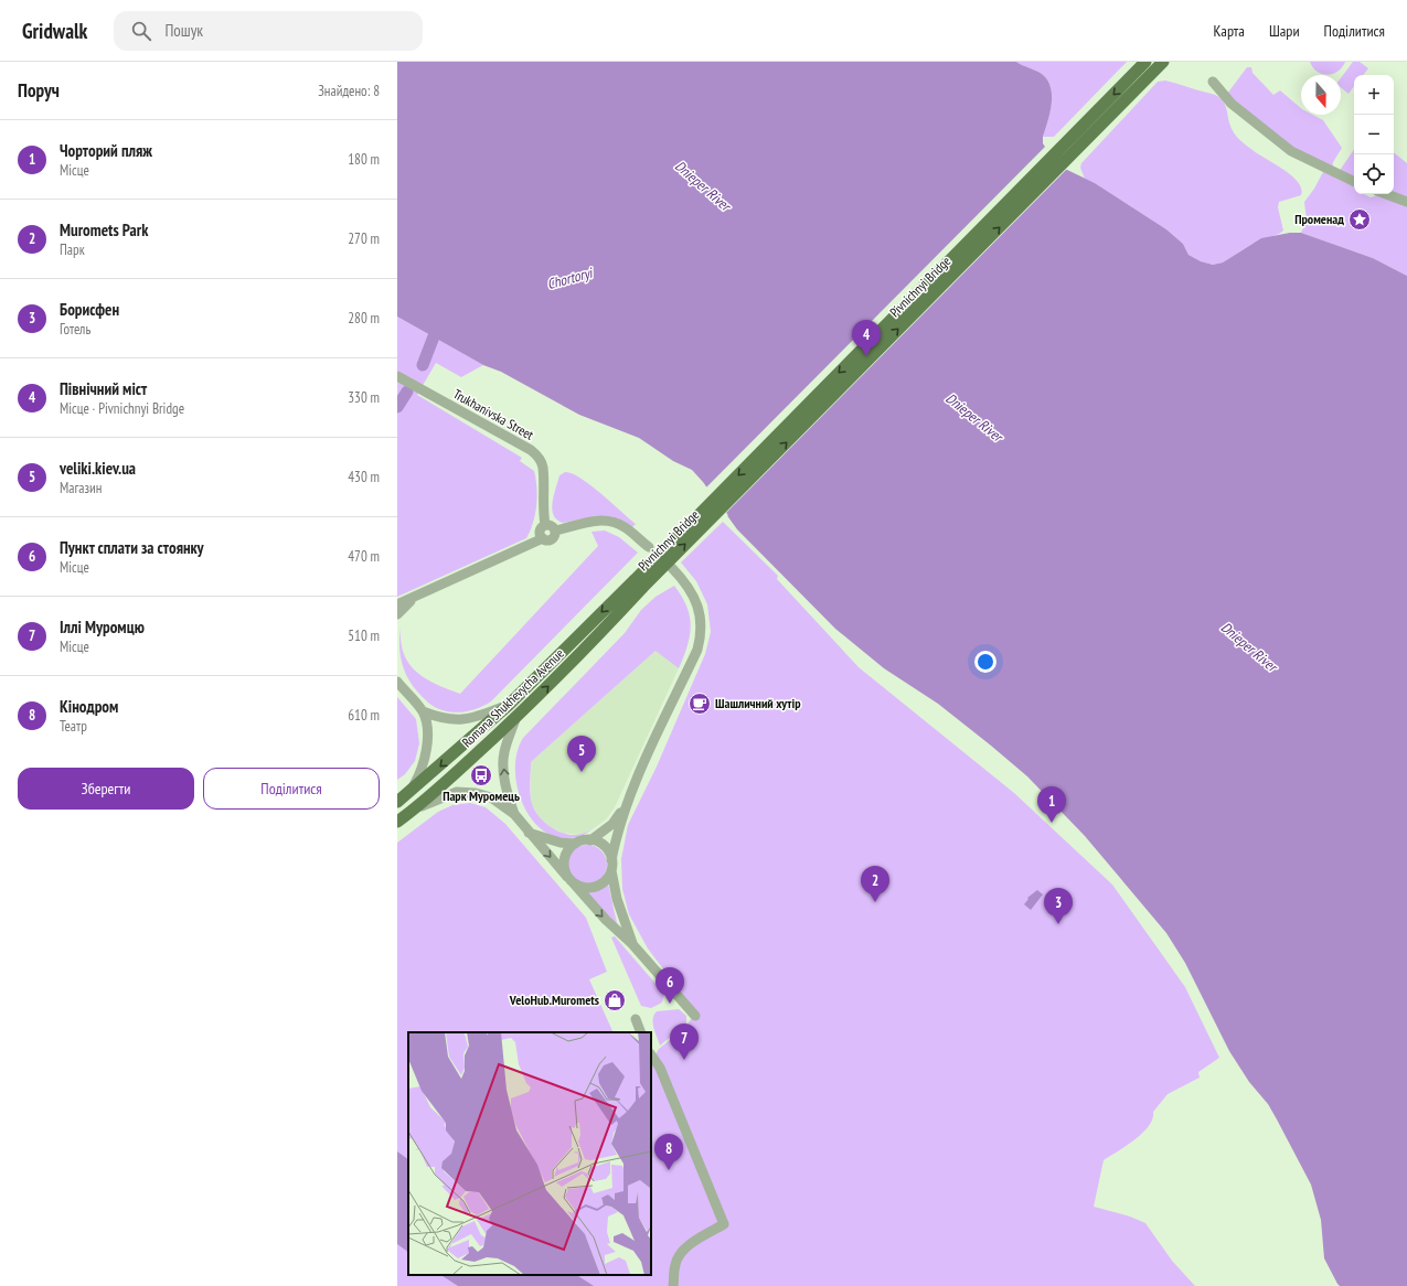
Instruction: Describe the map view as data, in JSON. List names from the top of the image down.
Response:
{
  "streets": {
    "main road": ["Pivnichnyi Bridge", "Romana Shukhevycha Avenue"],
    "street": ["Trukhanivska Street"]
  },
  "crossings": [
    ["Pivnichnyi Bridge", "Romana Shukhevycha Avenue"]
  ],
  "water": ["Dnieper River", "Chortoryi"],
  "places": {
    "place": ["Променад"],
    "cafe": ["Шашличний хутір"],
    "bus stop": ["Парк Муромець"],
    "shop": ["VeloHub.Muromets"]
  },
  "north": "bottom",
  "page": {
    "header": "Gridwalk",
    "search": "Пошук",
    "nav": ["Карта", "Шари", "Поділитися"],
    "heading": ["Поруч", "Знайдено: 8"],
    "map_buttons": ["+", "−"],
    "list": [
      {
        "mark": "1",
        "name": "Чорторий пляж",
        "note": "Місце",
        "value": "180 m"
      },
      {
        "mark": "2",
        "name": "Muromets Park",
        "note": "Парк",
        "value": "270 m"
      },
      {
        "mark": "3",
        "name": "Борисфен",
        "note": "Готель",
        "value": "280 m"
      },
      {
        "mark": "4",
        "name": "Північний міст",
        "note": "Місце · Pivnichnyi Bridge",
        "value": "330 m"
      },
      {
        "mark": "5",
        "name": "veliki.kiev.ua",
        "note": "Магазин",
        "value": "430 m"
      },
      {
        "mark": "6",
        "name": "Пункт сплати за стоянку",
        "note": "Місце",
        "value": "470 m"
      },
      {
        "mark": "7",
        "name": "Іллі Муромцю",
        "note": "Місце",
        "value": "510 m"
      },
      {
        "mark": "8",
        "name": "Кінодром",
        "note": "Театр",
        "value": "610 m"
      }
    ],
    "pins": [
      "4",
      "5",
      "1",
      "2",
      "3",
      "6",
      "7",
      "8"
    ],
    "buttons": ["Зберегти", "Поділитися"]
  }
}
